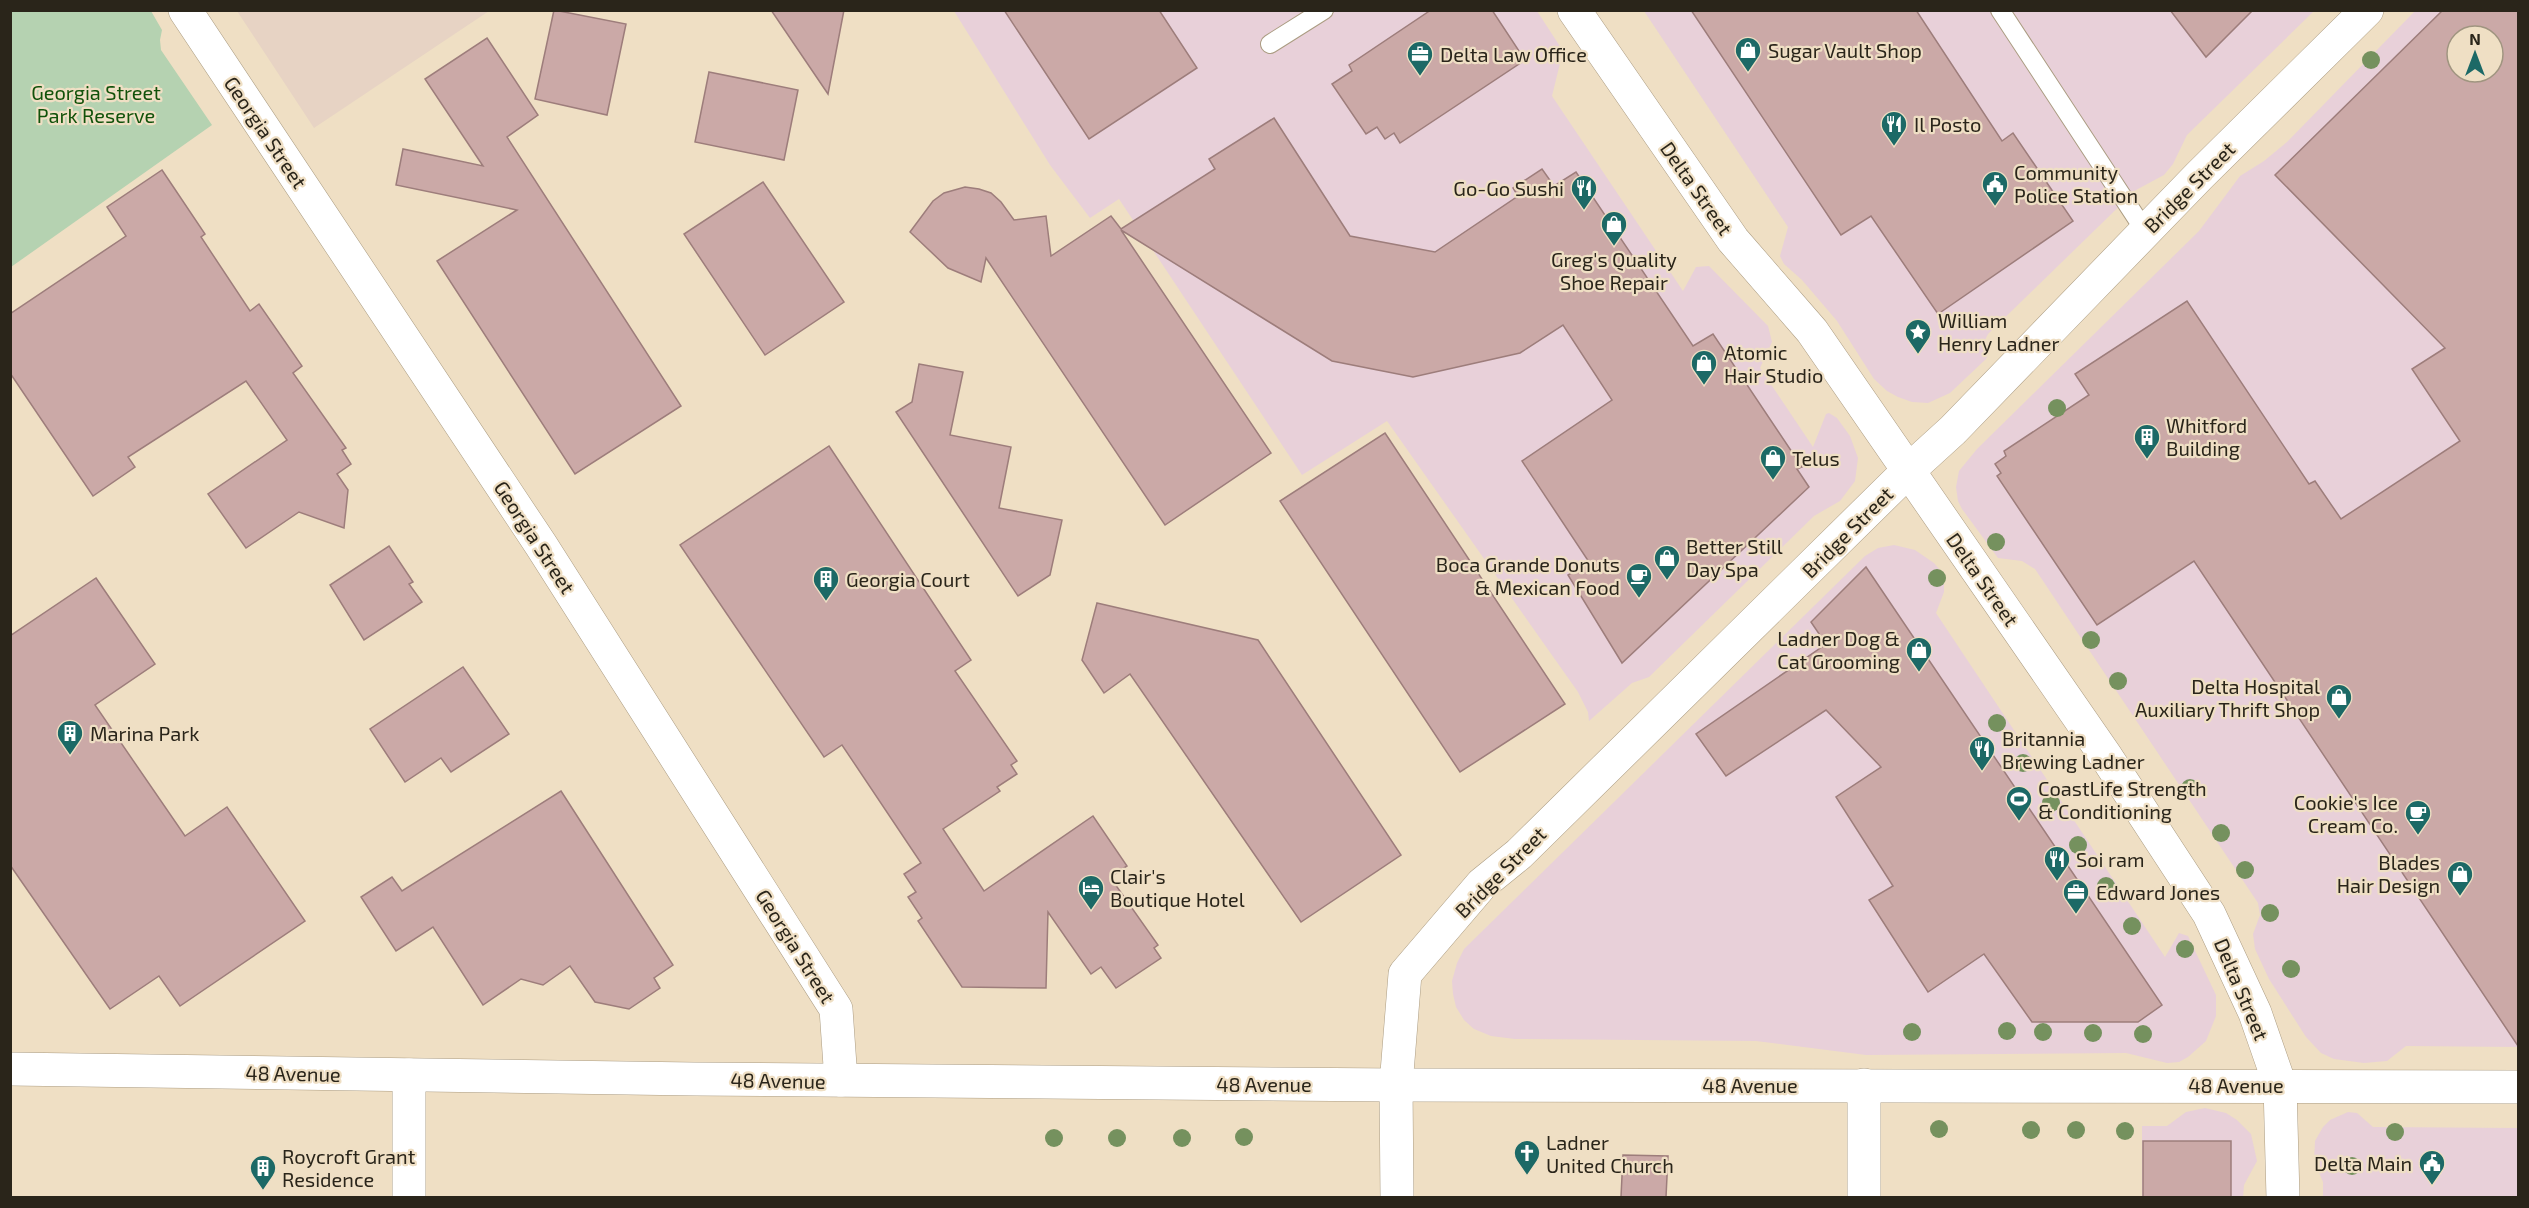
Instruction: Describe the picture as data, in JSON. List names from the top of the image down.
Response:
{
  "streets": {
    "street": [
      "Georgia Street",
      "Bridge Street",
      "Delta Street",
      "48 Avenue"
    ]
  },
  "crossings": [
    ["Georgia Street", "48 Avenue"],
    ["Bridge Street", "Delta Street"],
    ["Bridge Street", "48 Avenue"],
    ["Delta Street", "48 Avenue"]
  ],
  "parks": ["Georgia Street Park Reserve"],
  "places": {
    "shop": [
      "Sugar Vault Shop",
      "Greg's Quality Shoe Repair",
      "Atomic Hair Studio",
      "Telus",
      "Better Still Day Spa",
      "Ladner Dog & Cat Grooming",
      "Delta Hospital Auxiliary Thrift Shop",
      "Blades Hair Design"
    ],
    "office": ["Delta Law Office", "Edward Jones"],
    "restaurant": [
      "Il Posto",
      "Go-Go Sushi",
      "Britannia Brewing Ladner",
      "Soi ram"
    ],
    "public building": ["Community Police Station", "Delta Main"],
    "place": ["William Henry Ladner"],
    "building": [
      "Whitford Building",
      "Georgia Court",
      "Marina Park",
      "Roycroft Grant Residence"
    ],
    "cafe": ["Boca Grande Donuts & Mexican Food", "Cookie's Ice Cream Co."],
    "sports": ["CoastLife Strength & Conditioning"],
    "hotel": ["Clair's Boutique Hotel"],
    "church": ["Ladner United Church"]
  },
  "north": "top"
}
